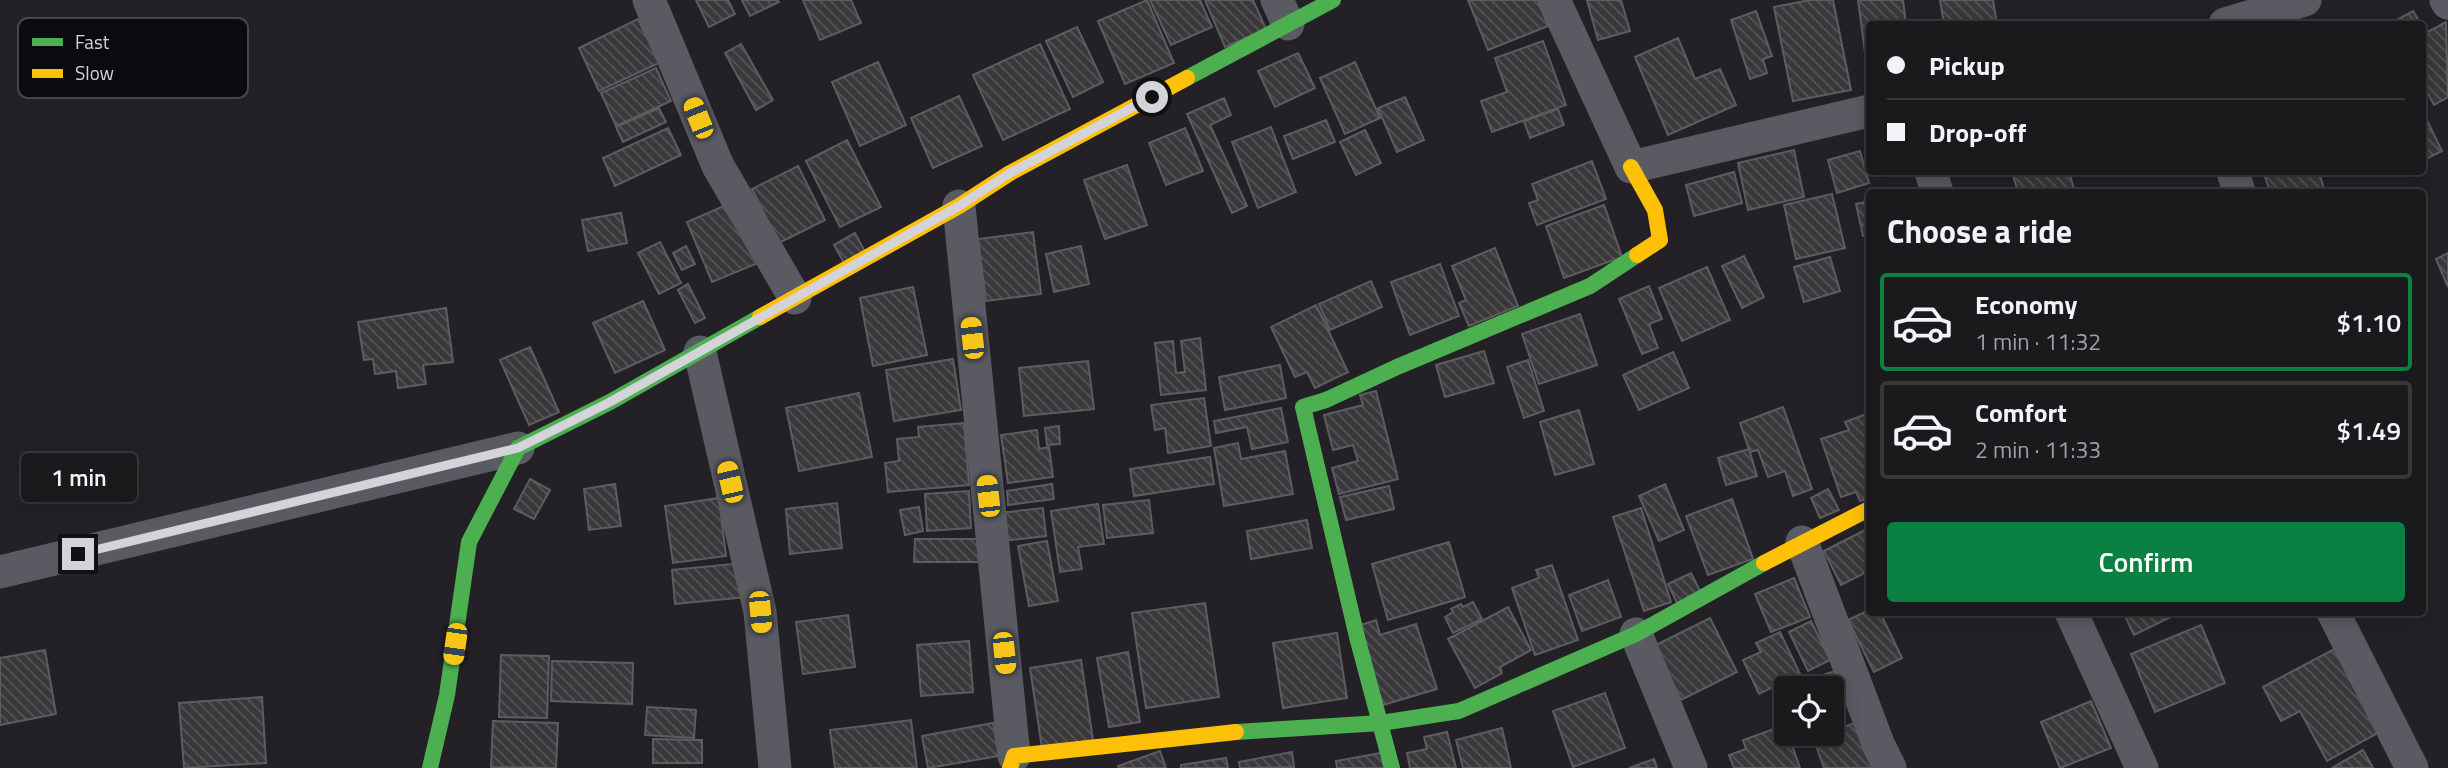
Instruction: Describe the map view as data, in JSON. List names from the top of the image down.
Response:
{
  "legend": ["Fast", "Slow"],
  "page": {
    "banner": ["Pickup", "Drop-off"],
    "heading": "Choose a ride",
    "list": [
      {
        "name": "Economy",
        "note": "1 min · 11:32",
        "value": "$1.10"
      },
      {
        "name": "Comfort",
        "note": "2 min · 11:33",
        "value": "$1.49"
      }
    ],
    "bubble": "1 min",
    "buttons": "Confirm"
  }
}
